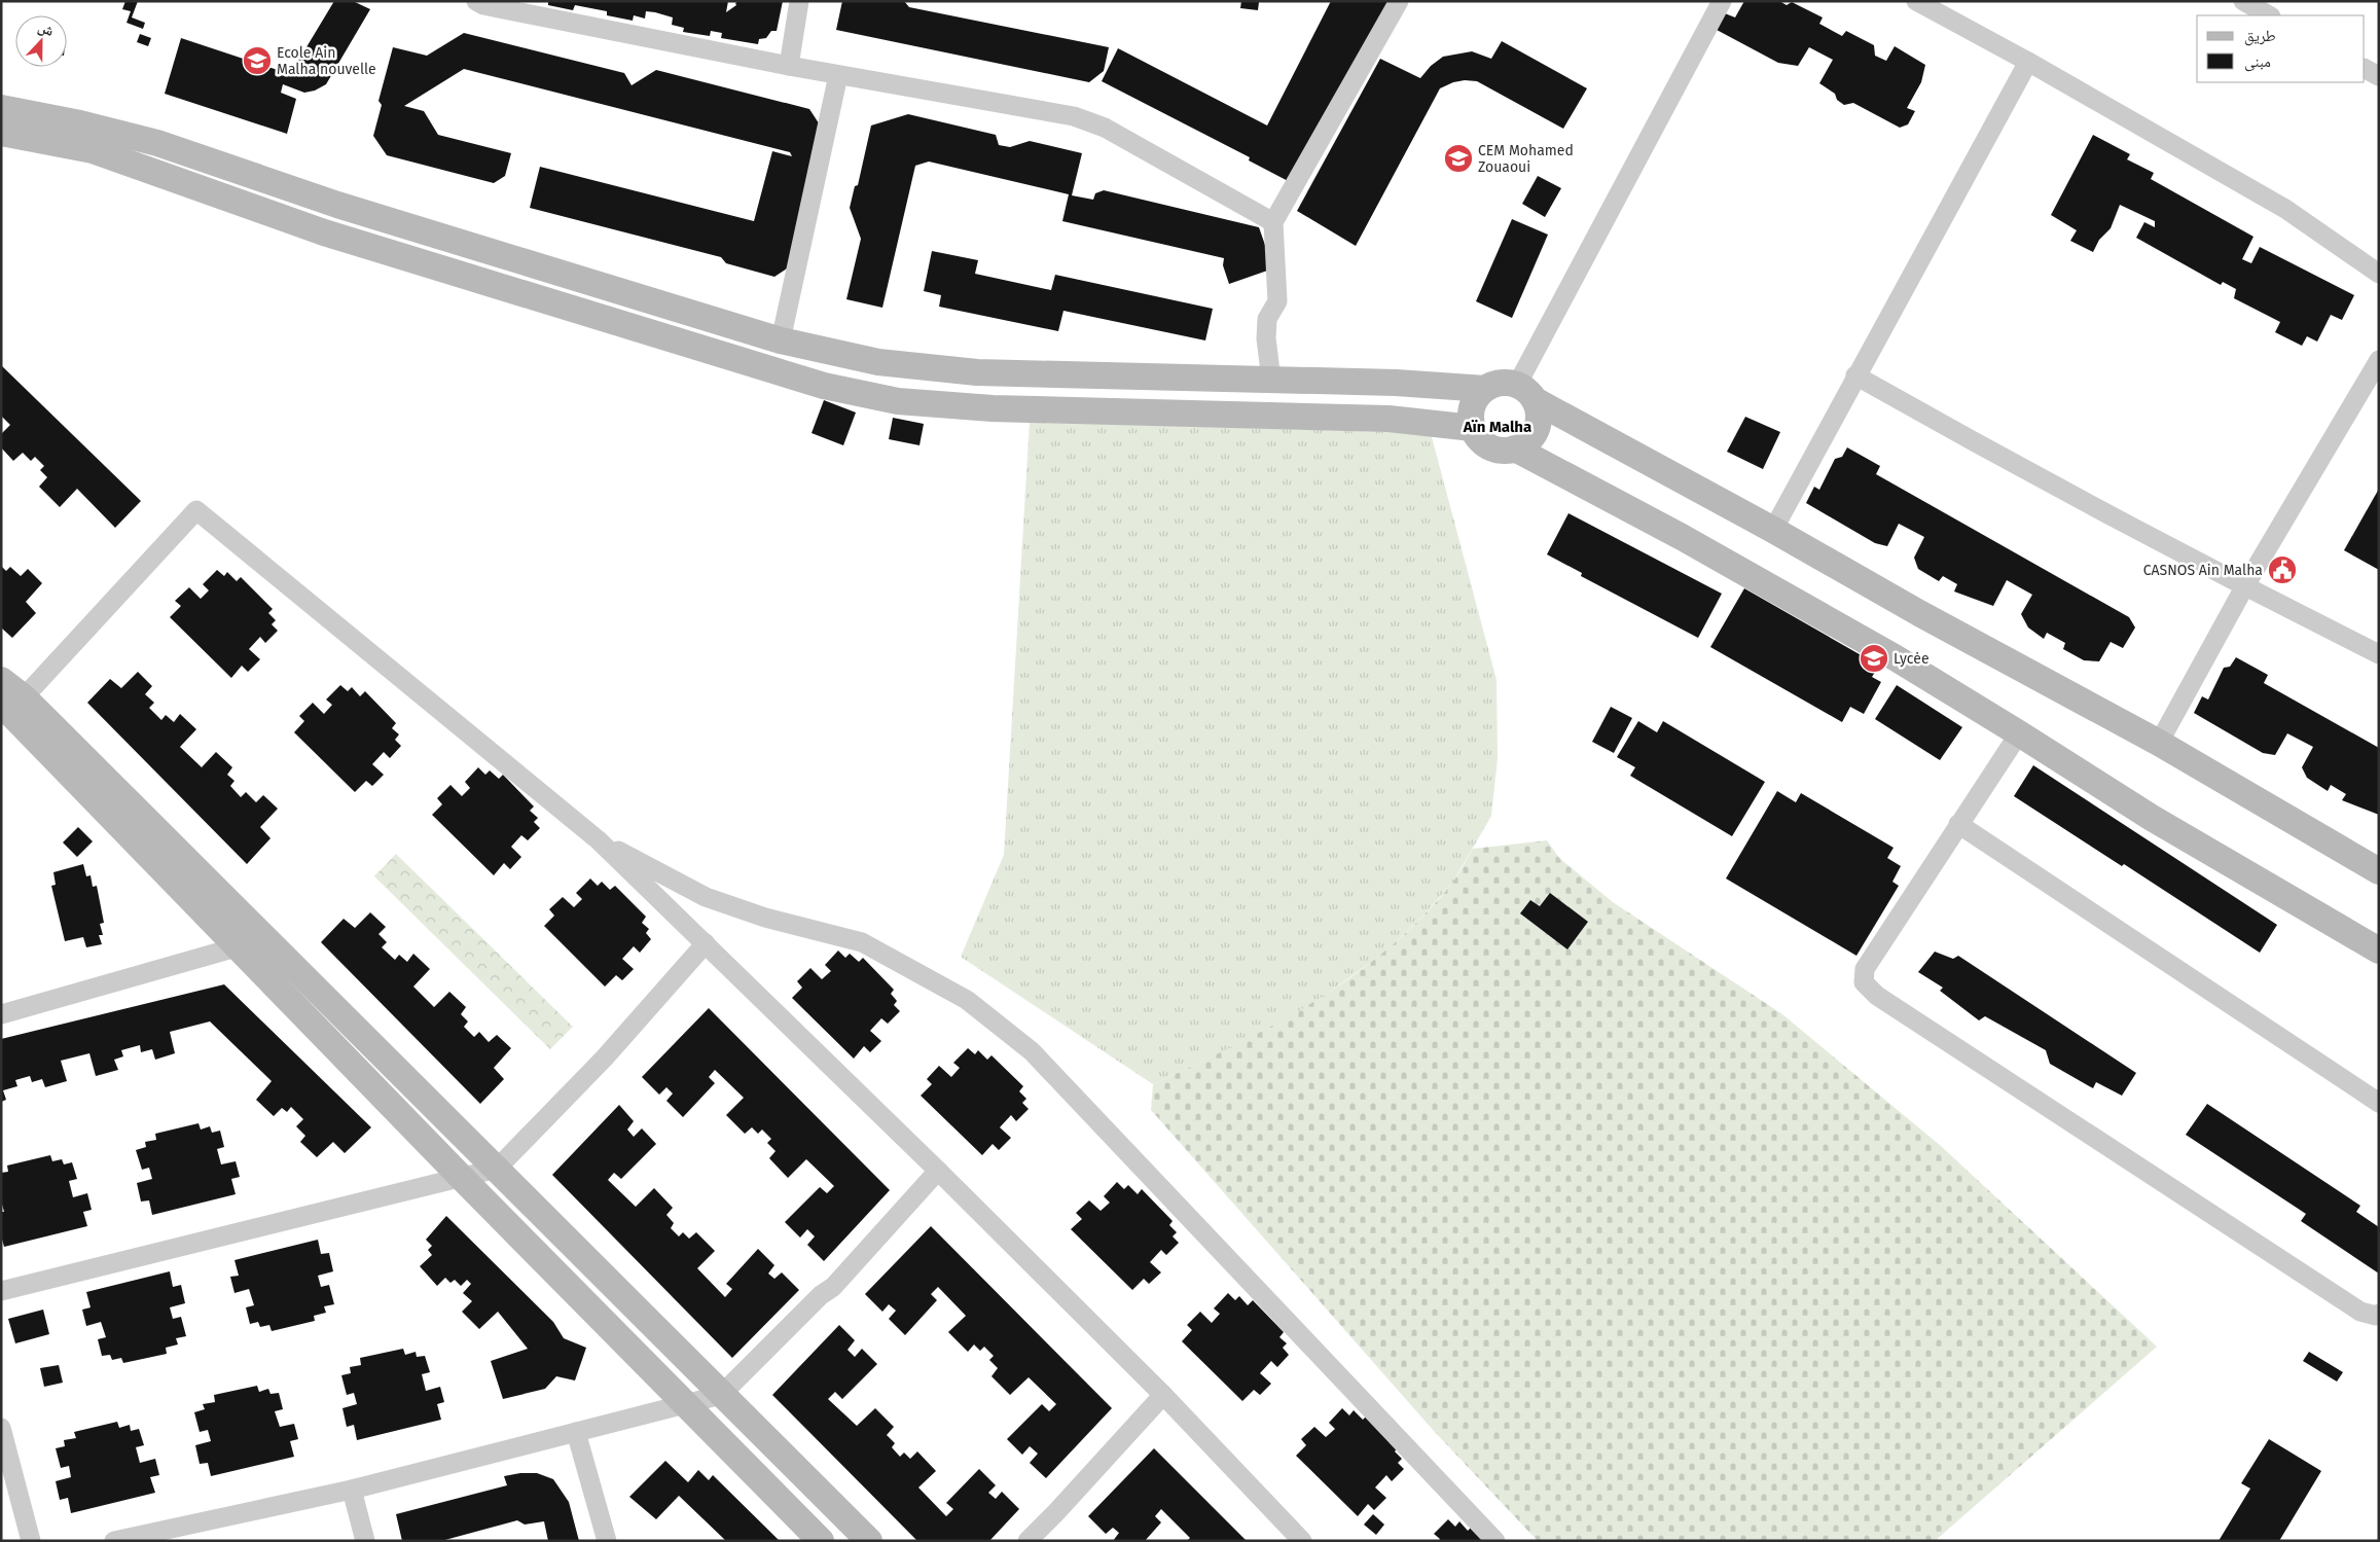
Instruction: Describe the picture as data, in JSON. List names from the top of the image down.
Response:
{
  "districts": ["Aïn Malha"],
  "places": {
    "school or university": ["Ecole Ain Malha nouvelle", "CEM Mohamed Zouaoui", "Lycėe"],
    "public building": ["CASNOS Ain Malha"]
  },
  "legend": ["طريق", "مبنى"],
  "north": "top"
}
